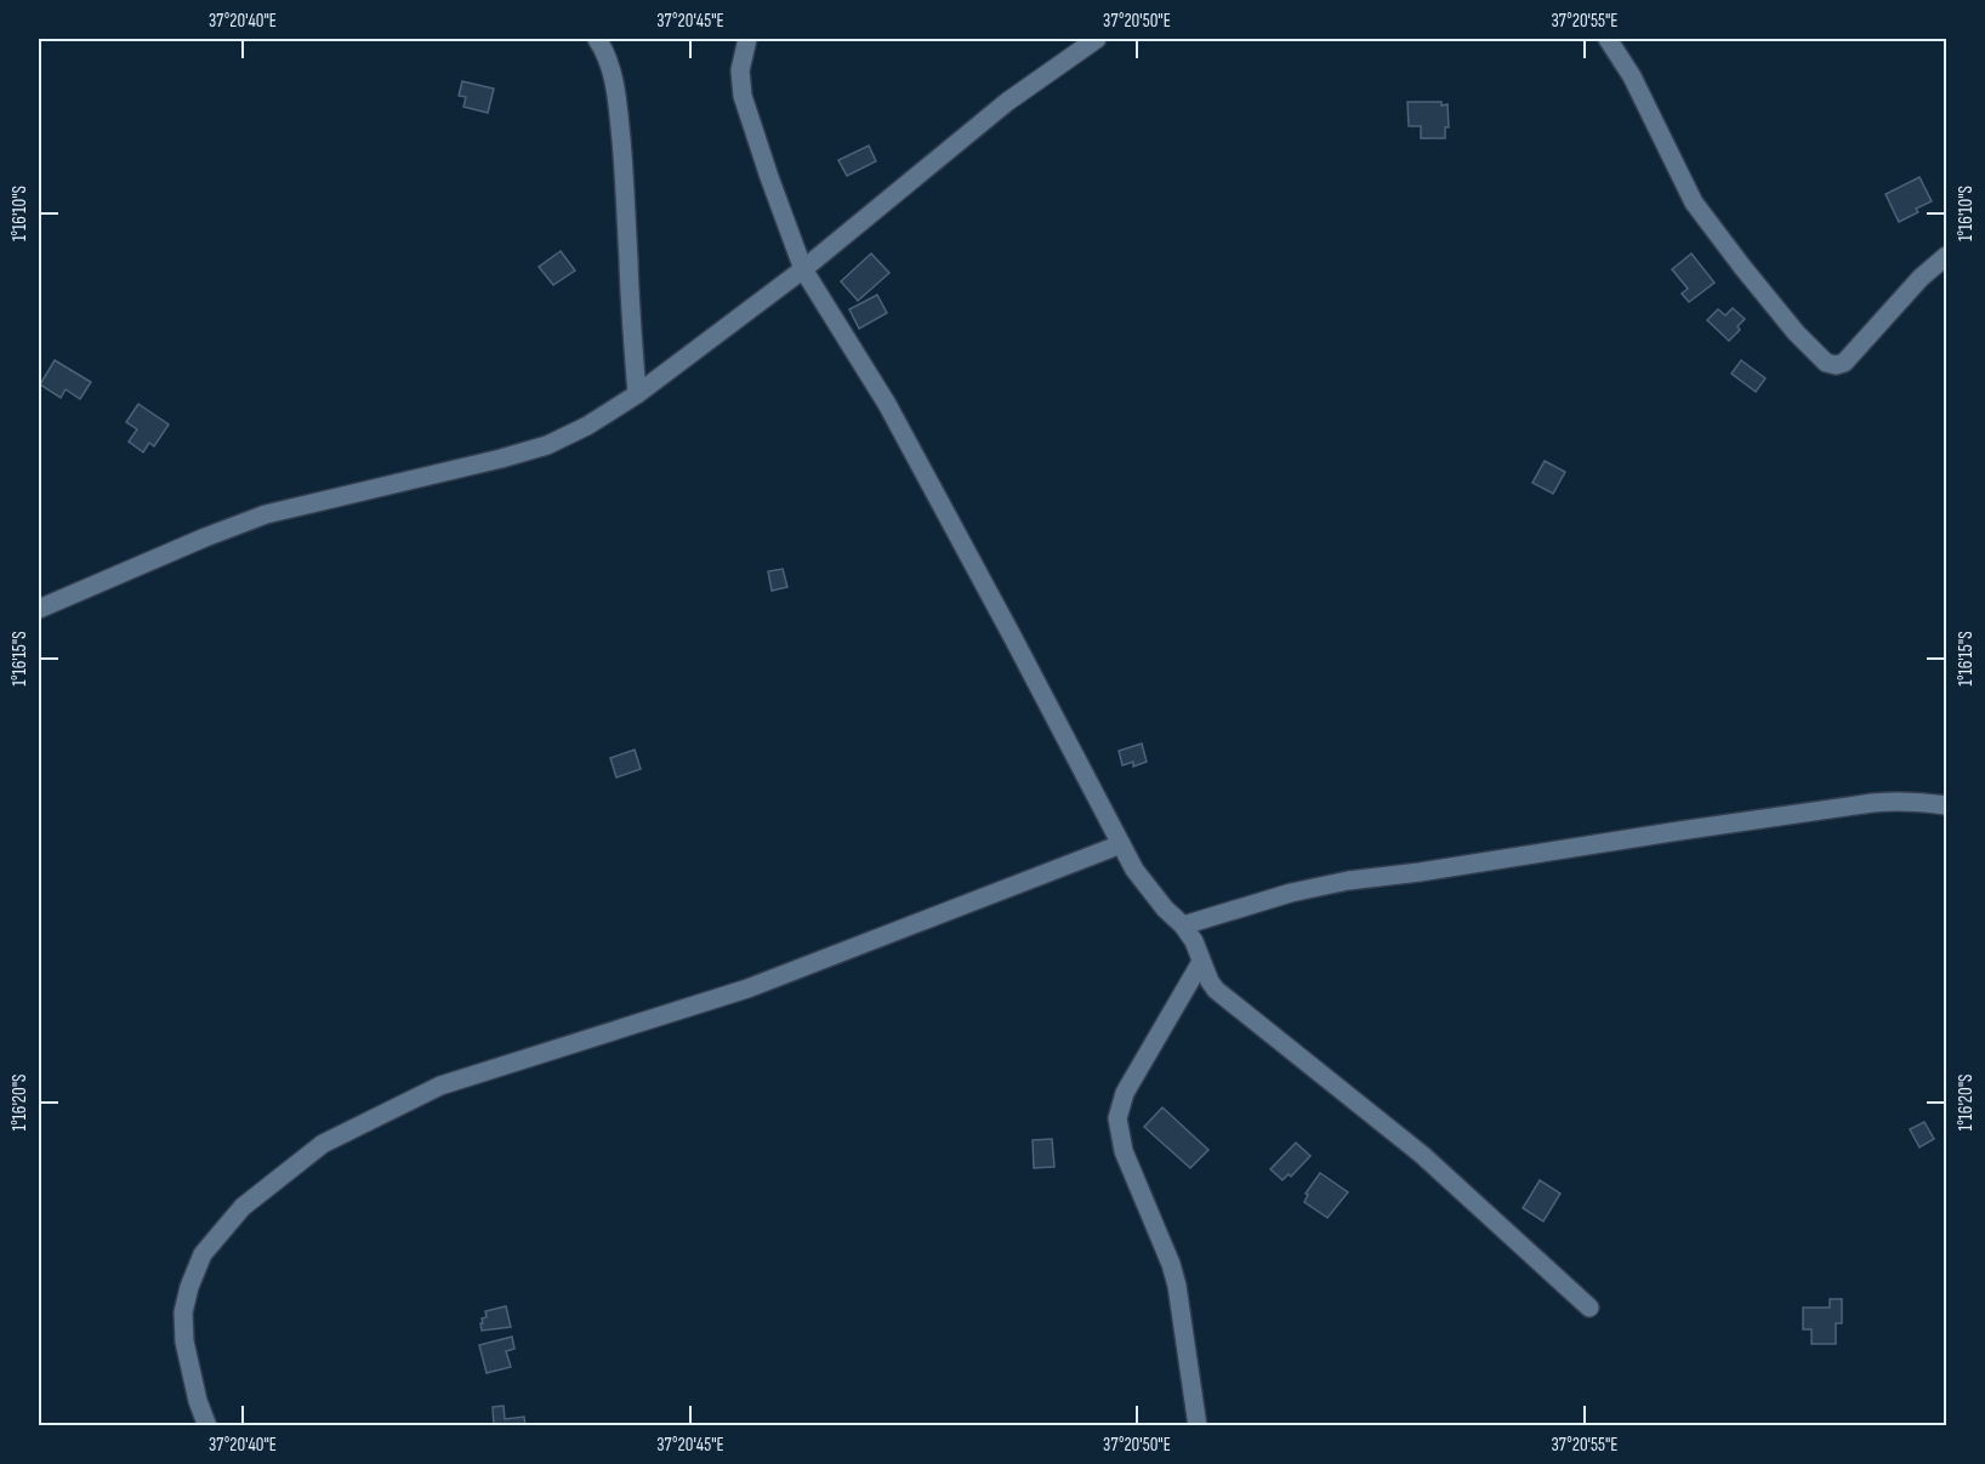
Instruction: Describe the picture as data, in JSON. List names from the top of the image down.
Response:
{
  "coordinates": [
    "37°20'40\"E",
    "37°20'45\"E",
    "37°20'50\"E",
    "37°20'55\"E",
    "1°16'10\"S",
    "1°16'15\"S",
    "1°16'20\"S"
  ]
}
